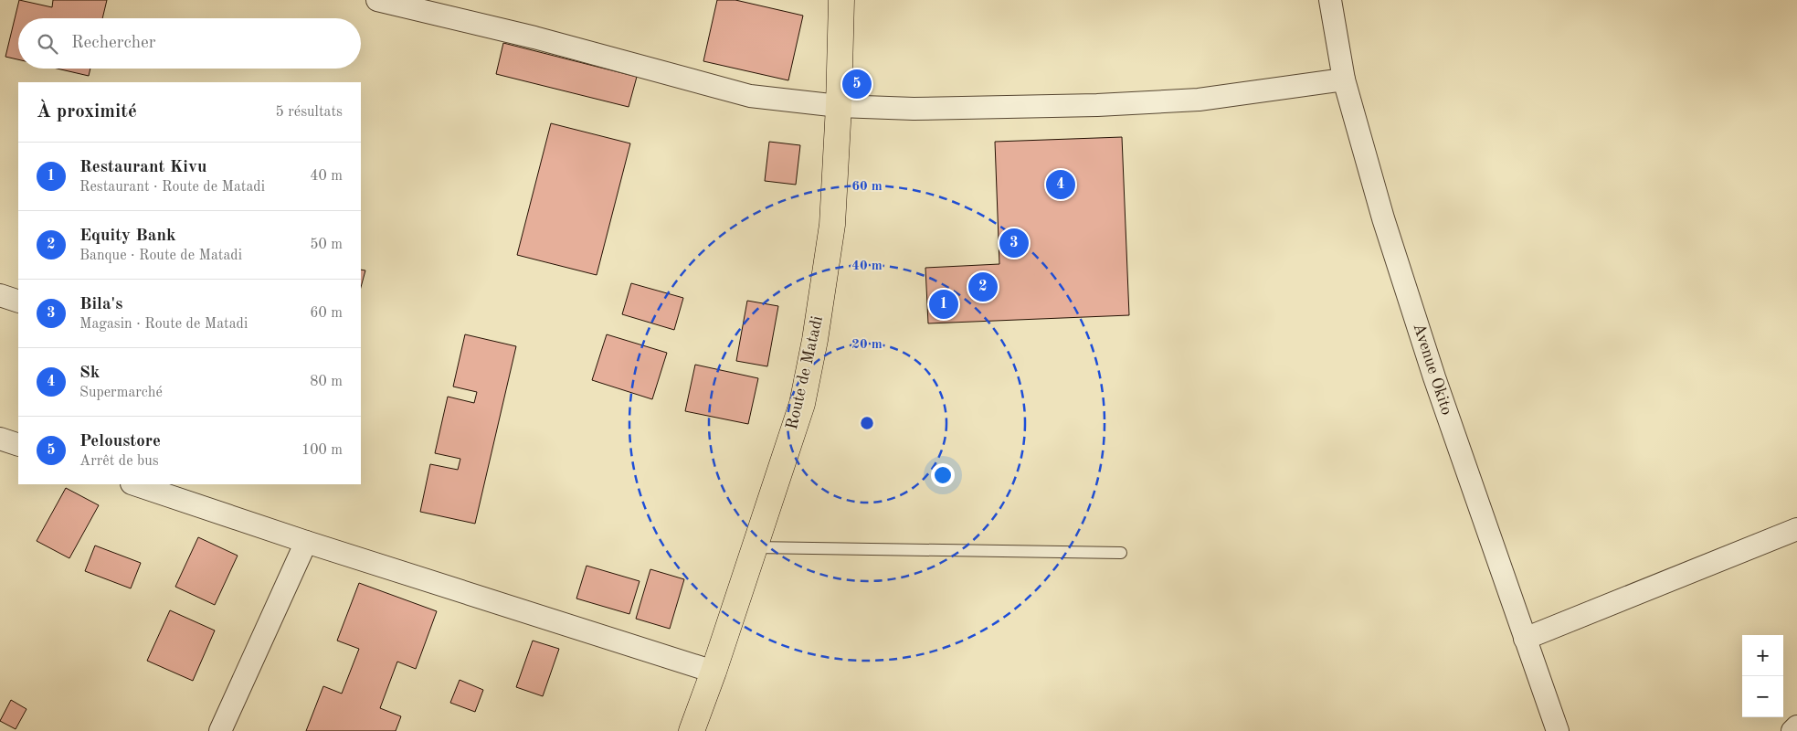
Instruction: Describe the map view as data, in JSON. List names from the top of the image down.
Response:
{
  "streets": {
    "main road": ["Route de Matadi"],
    "street": ["Avenue Okito"]
  },
  "page": {
    "search": "Rechercher",
    "pins": [
      "5",
      "4",
      "3",
      "2",
      "1"
    ],
    "heading": ["À proximité", "5 résultats"],
    "list": [
      {
        "mark": "1",
        "name": "Restaurant Kivu",
        "note": "Restaurant · Route de Matadi",
        "value": "40 m"
      },
      {
        "mark": "2",
        "name": "Equity Bank",
        "note": "Banque · Route de Matadi",
        "value": "50 m"
      },
      {
        "mark": "3",
        "name": "Bila's",
        "note": "Magasin · Route de Matadi",
        "value": "60 m"
      },
      {
        "mark": "4",
        "name": "Sk",
        "note": "Supermarché",
        "value": "80 m"
      },
      {
        "mark": "5",
        "name": "Peloustore",
        "note": "Arrêt de bus",
        "value": "100 m"
      }
    ],
    "map_buttons": ["+", "−"]
  },
  "rings": ["60 m", "40 m", "20 m"]
}
